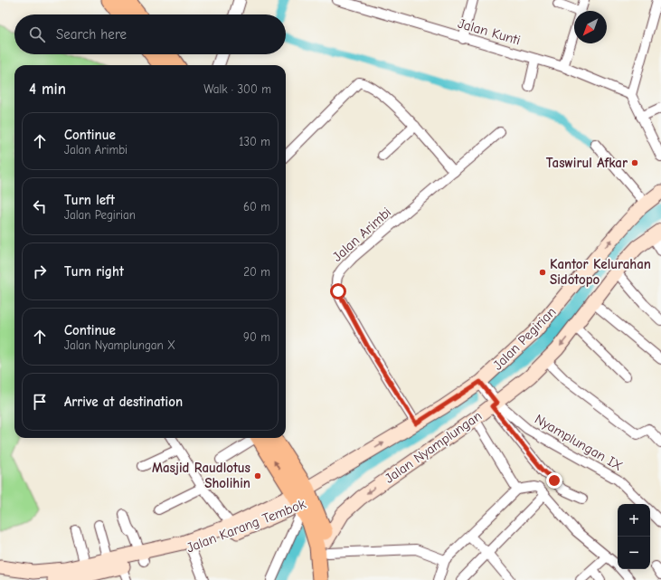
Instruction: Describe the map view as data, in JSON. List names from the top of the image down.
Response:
{
  "streets": {
    "main road": ["Jalan Pegirian", "Jalan Nyamplungan", "Jalan Karang Tembok"],
    "street": ["Jalan Kunti", "Jalan Arimbi", "Nyamplungan IX"]
  },
  "crossings": [
    ["Jalan Arimbi", "Jalan Pegirian"],
    ["Jalan Pegirian", "Jalan Karang Tembok"],
    ["Nyamplungan IX", "Jalan Nyamplungan"]
  ],
  "one_way": ["Jalan Pegirian", "Jalan Nyamplungan"],
  "places": ["Taswirul Afkar", "Kantor Kelurahan Sidotopo", "Masjid Raudlotus Sholihin"],
  "north": "bottom left",
  "page": {
    "search": "Search here",
    "heading": ["4 min", "Walk · 300 m"],
    "list": [
      ["Continue", "Jalan Arimbi", "130 m"],
      ["Turn left", "Jalan Pegirian", "60 m"],
      ["Turn right", "20 m"],
      ["Continue", "Jalan Nyamplungan X", "90 m"],
      "Arrive at destination"
    ],
    "map_buttons": ["+", "−"]
  }
}
